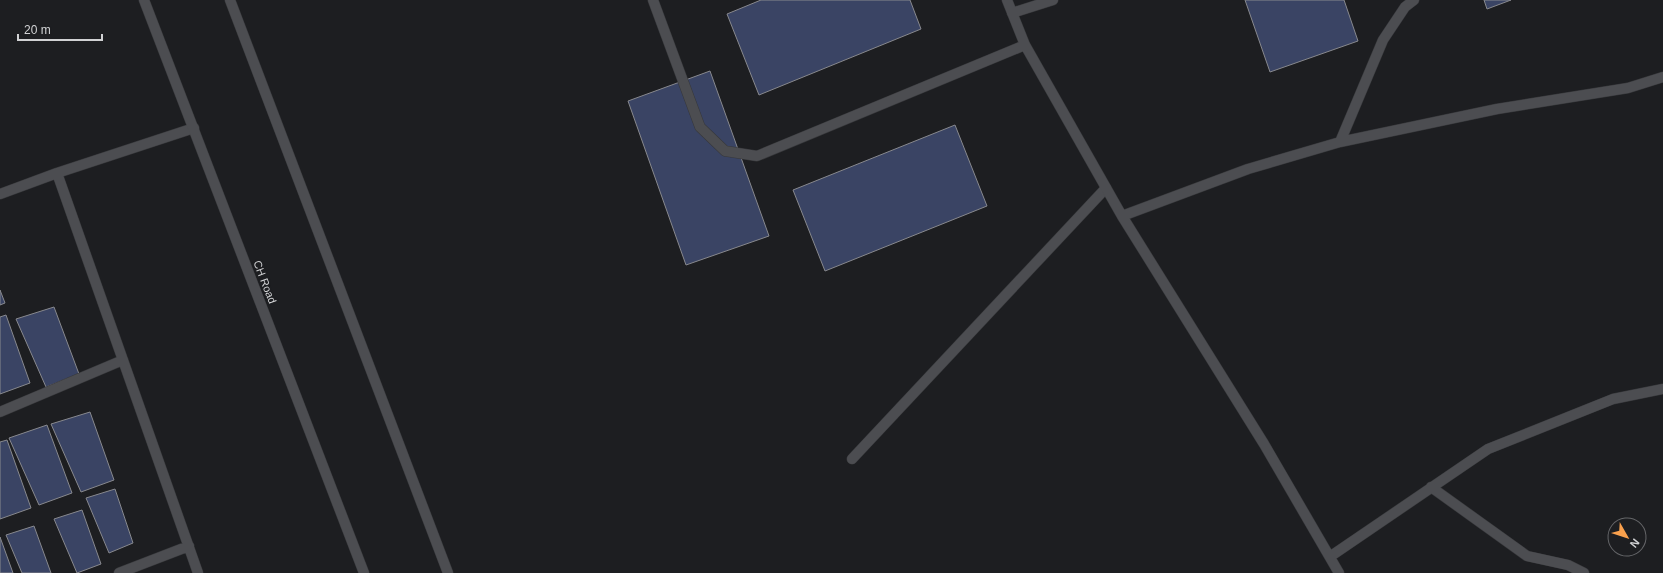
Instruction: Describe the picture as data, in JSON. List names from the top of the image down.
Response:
{
  "streets": {
    "street": ["CH Road"]
  },
  "scale_bar": "20 m",
  "north": "bottom right"
}
